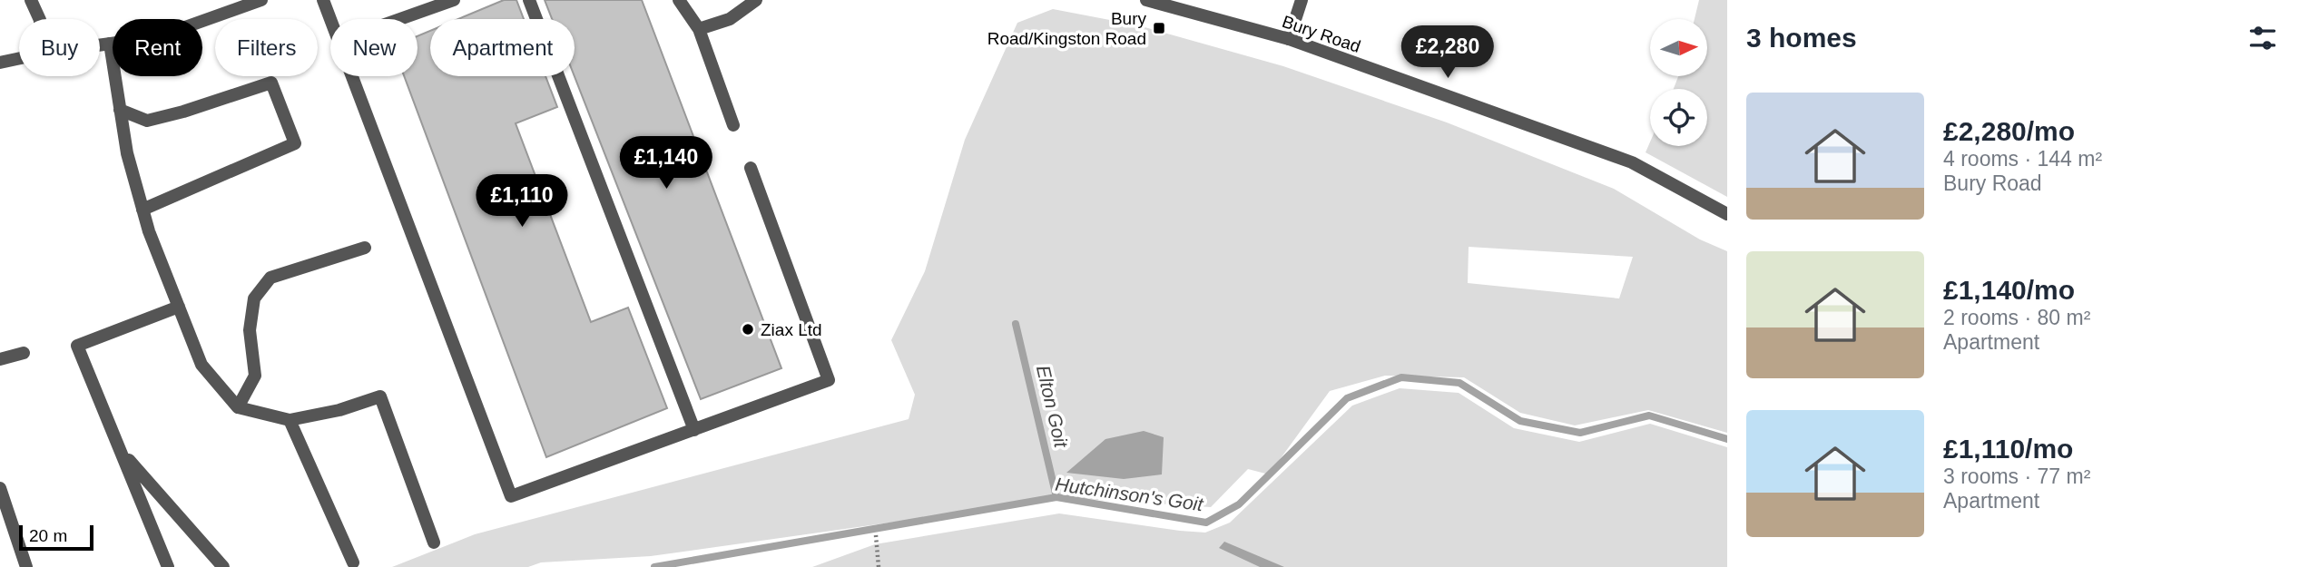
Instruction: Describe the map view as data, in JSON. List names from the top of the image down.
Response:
{
  "streets": {
    "street": ["Bury Road"]
  },
  "water": ["Elton Goit", "Hutchinson's Goit"],
  "places": {
    "transit": ["Bury Road/Kingston Road"],
    "other": ["Ziax Ltd"]
  },
  "scale_bar": "20 m",
  "north": "right",
  "page": {
    "heading": "3 homes",
    "chip": [
      "Buy",
      "Rent",
      "Filters",
      "New",
      "Apartment"
    ],
    "price": ["£2,280", "£1,140", "£1,110"],
    "list": [
      {
        "name": "£2,280/mo",
        "note": "4 rooms · 144 m² · Bury Road"
      },
      {
        "name": "£1,140/mo",
        "note": "2 rooms · 80 m² · Apartment"
      },
      {
        "name": "£1,110/mo",
        "note": "3 rooms · 77 m² · Apartment"
      }
    ],
    "scale": "20 m"
  }
}
